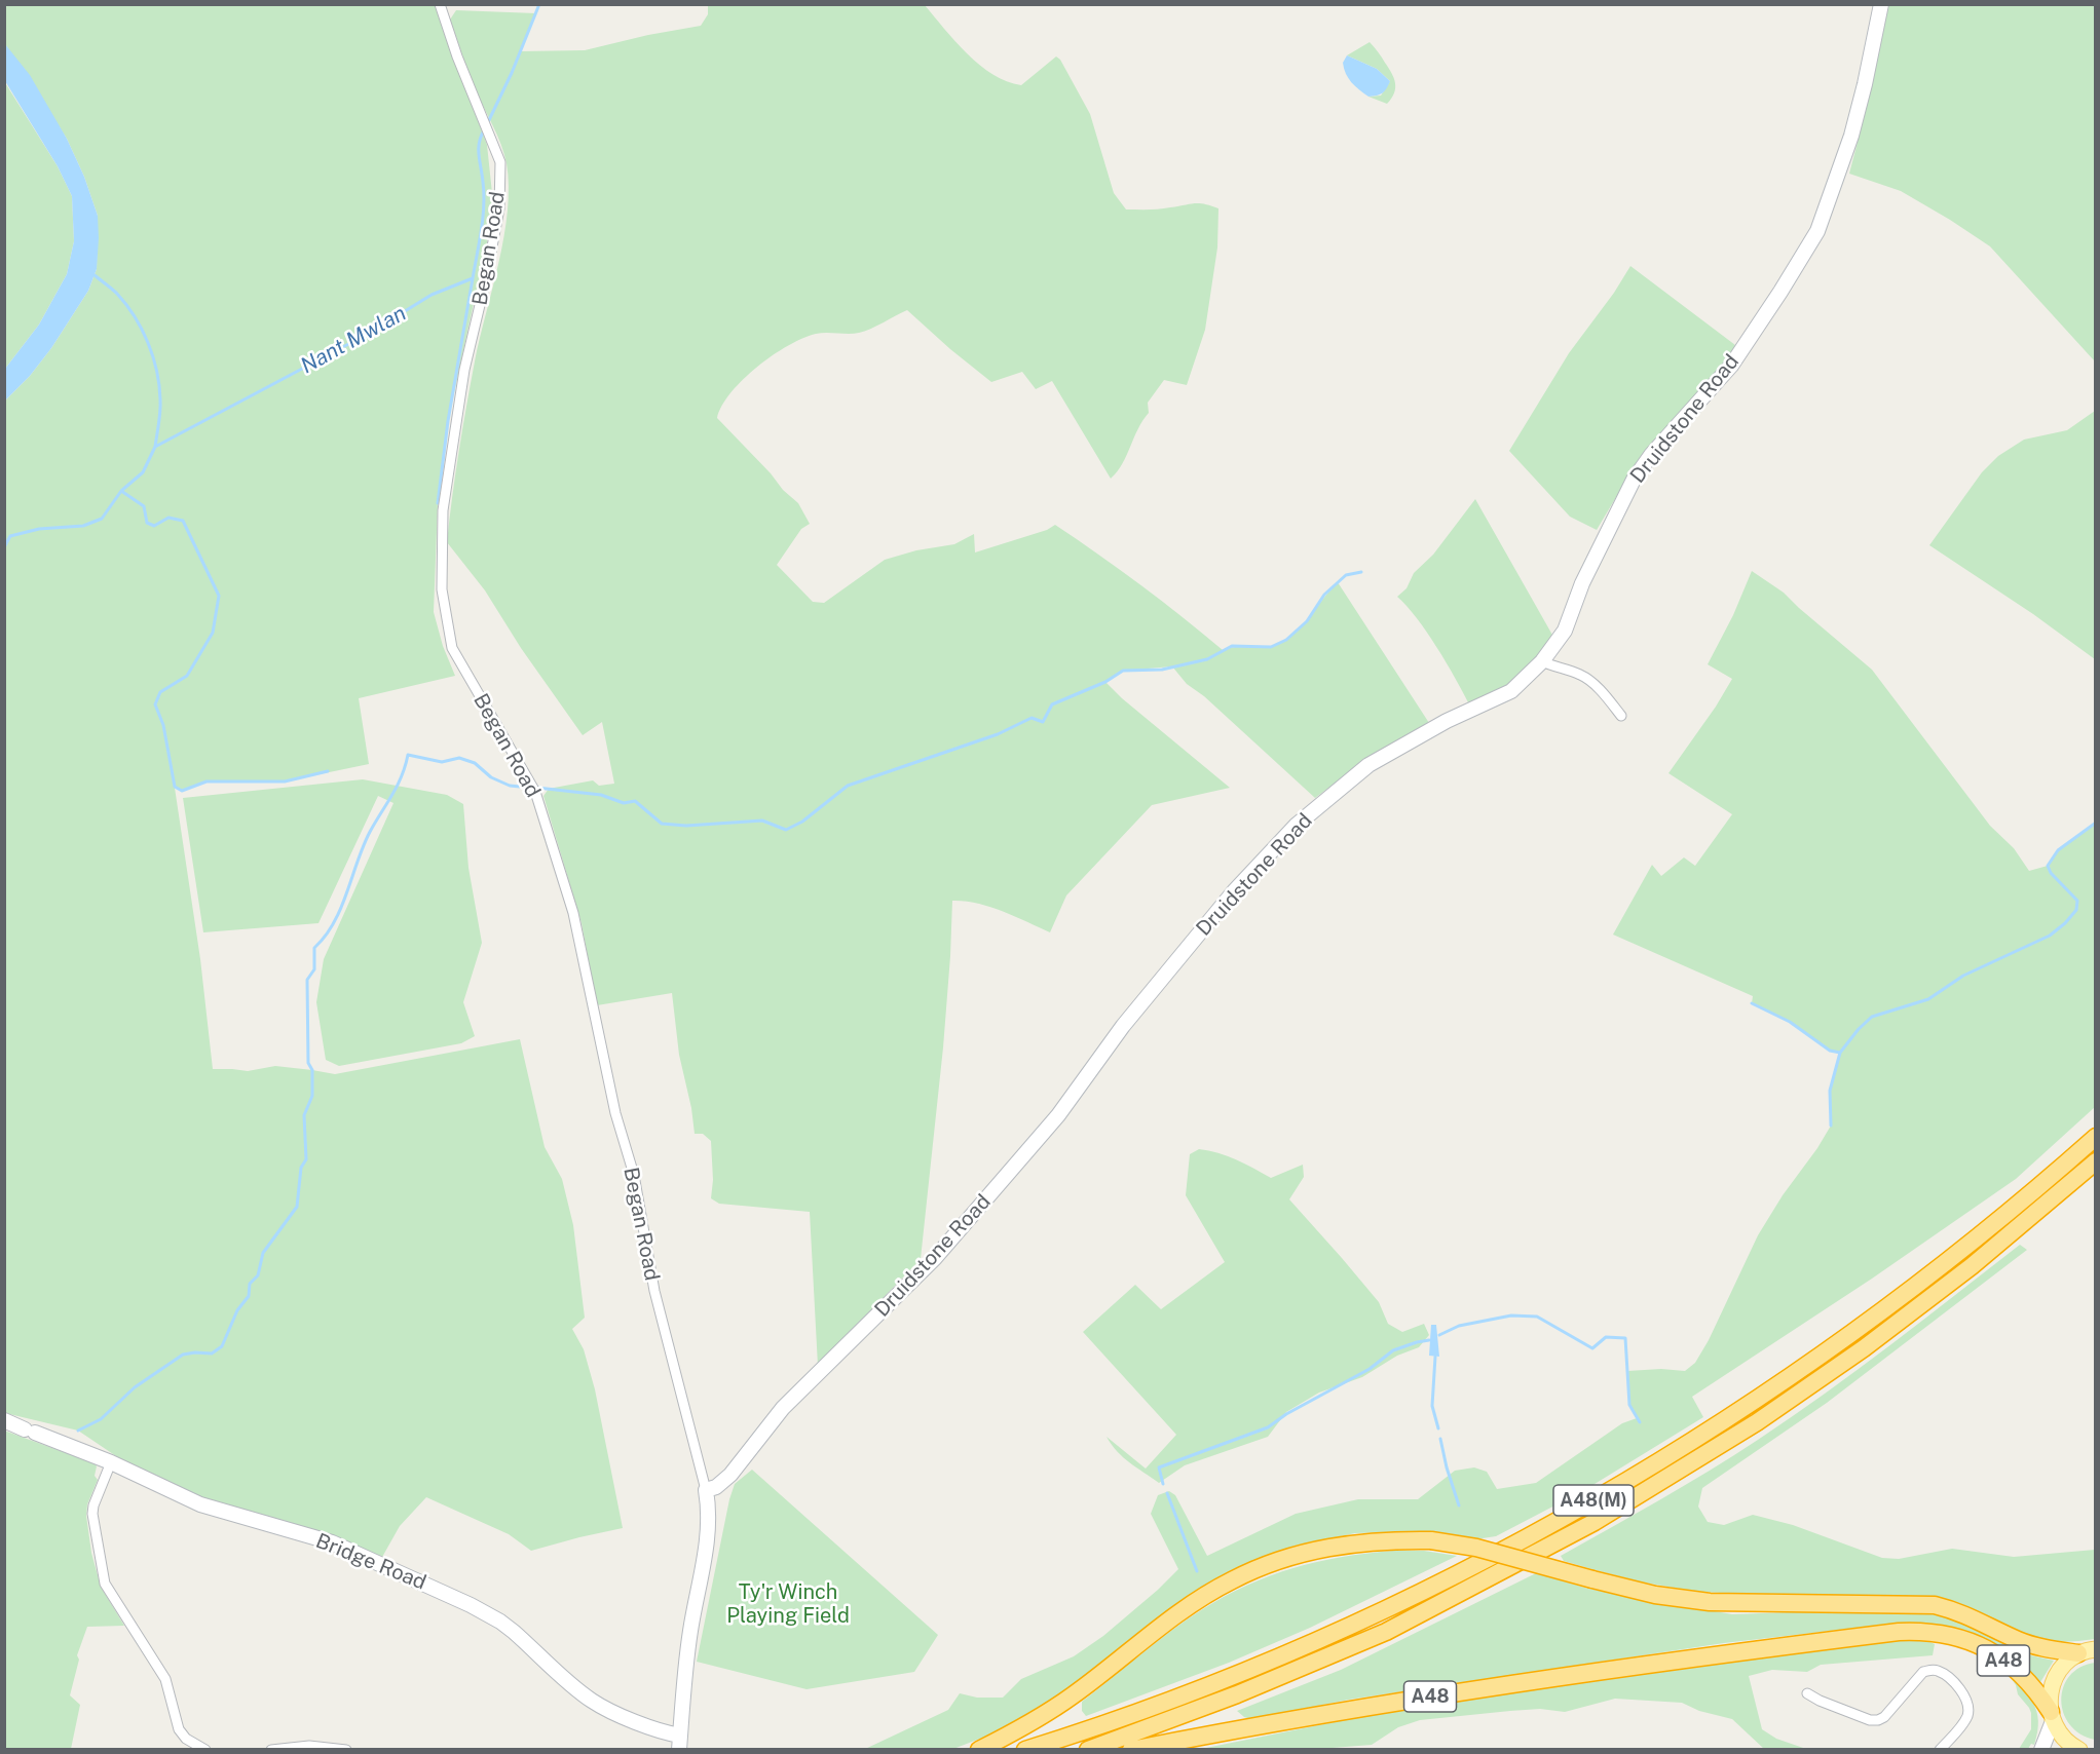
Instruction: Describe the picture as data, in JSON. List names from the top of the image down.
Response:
{
  "streets": {
    "highway": ["A48(M)", "A48"],
    "street": ["Began Road", "Druidstone Road", "Bridge Road"]
  },
  "crossings": [
    ["Began Road", "Druidstone Road"]
  ],
  "water": ["Nant Mwlan"],
  "parks": ["Ty'r Winch Playing Field"]
}
